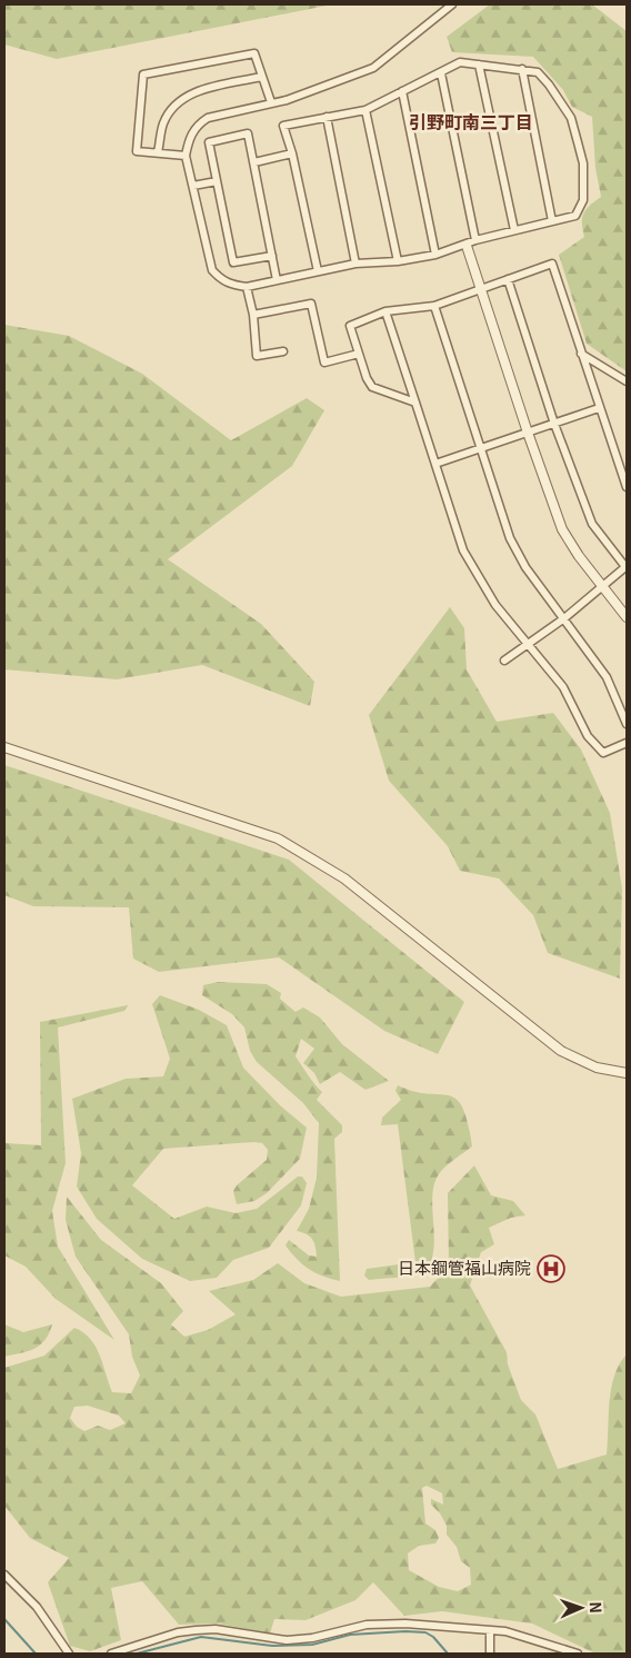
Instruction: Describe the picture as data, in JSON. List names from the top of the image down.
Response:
{
  "districts": ["引野町南三丁目"],
  "places": {
    "hospital": ["日本鋼管福山病院"]
  },
  "north": "right"
}
